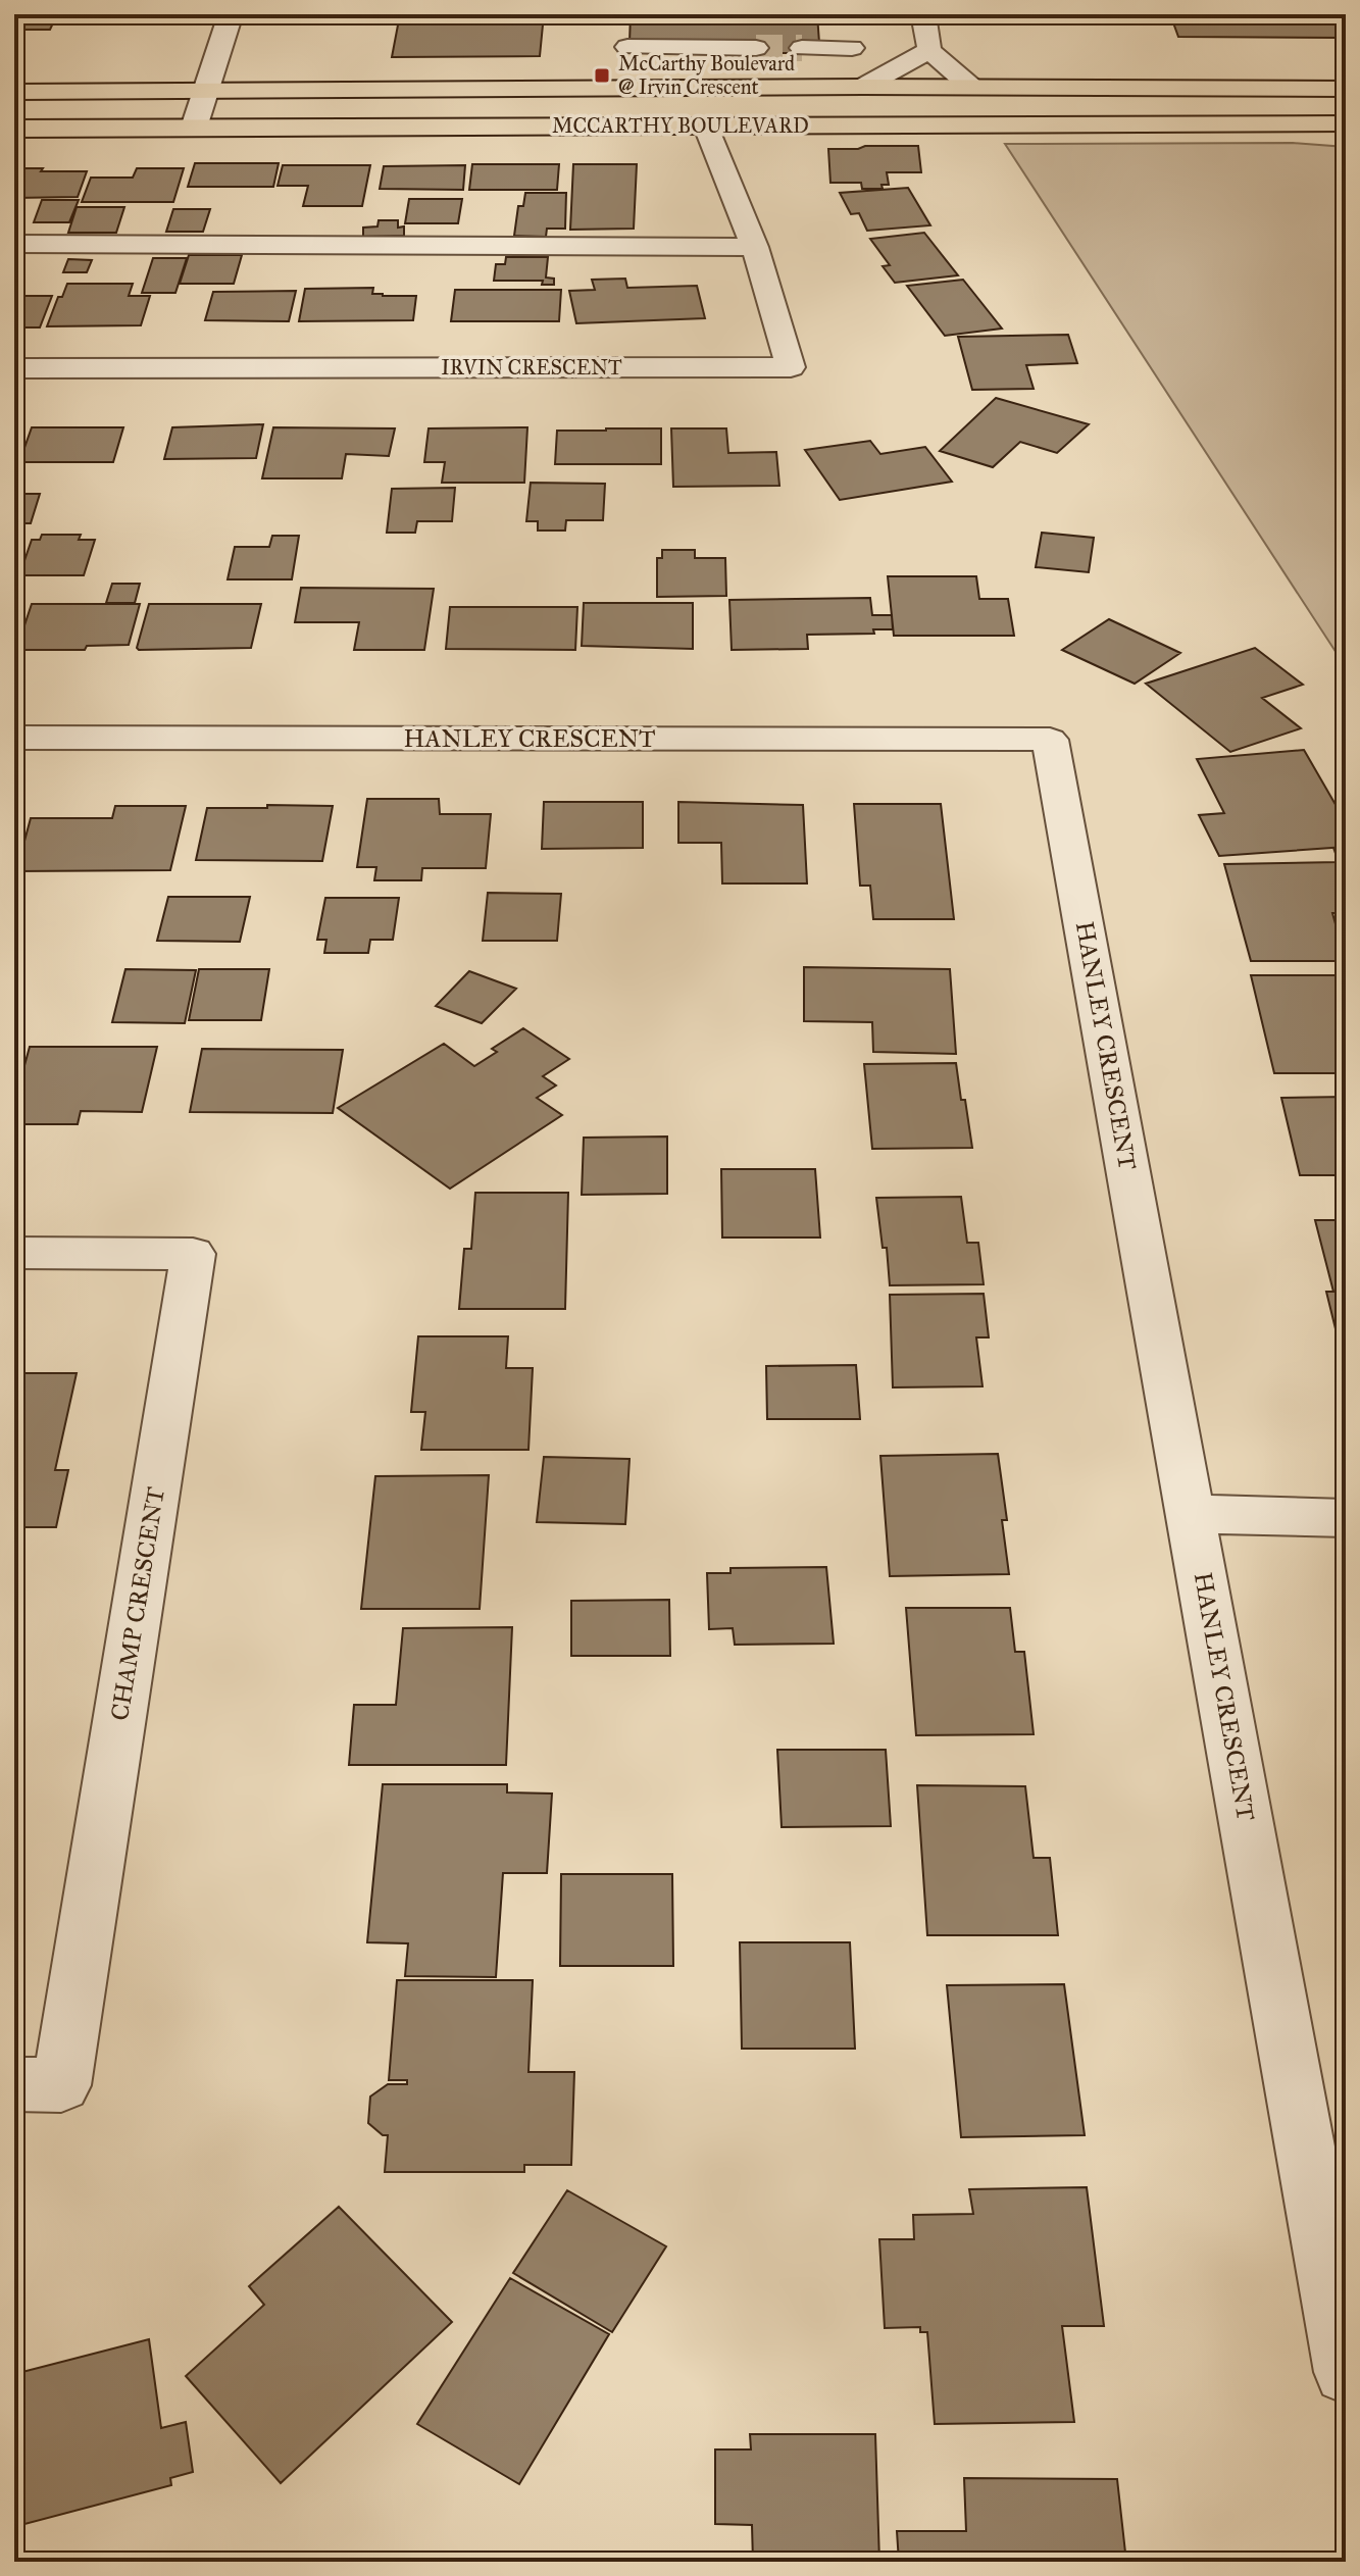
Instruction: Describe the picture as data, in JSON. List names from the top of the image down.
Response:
{
  "streets": {
    "main road": ["MCCARTHY BOULEVARD"],
    "street": ["IRVIN CRESCENT", "HANLEY CRESCENT", "CHAMP CRESCENT"]
  },
  "crossings": [
    ["MCCARTHY BOULEVARD", "IRVIN CRESCENT"]
  ],
  "places": {
    "transit": ["McCarthy Boulevard @ Irvin Crescent"]
  }
}
